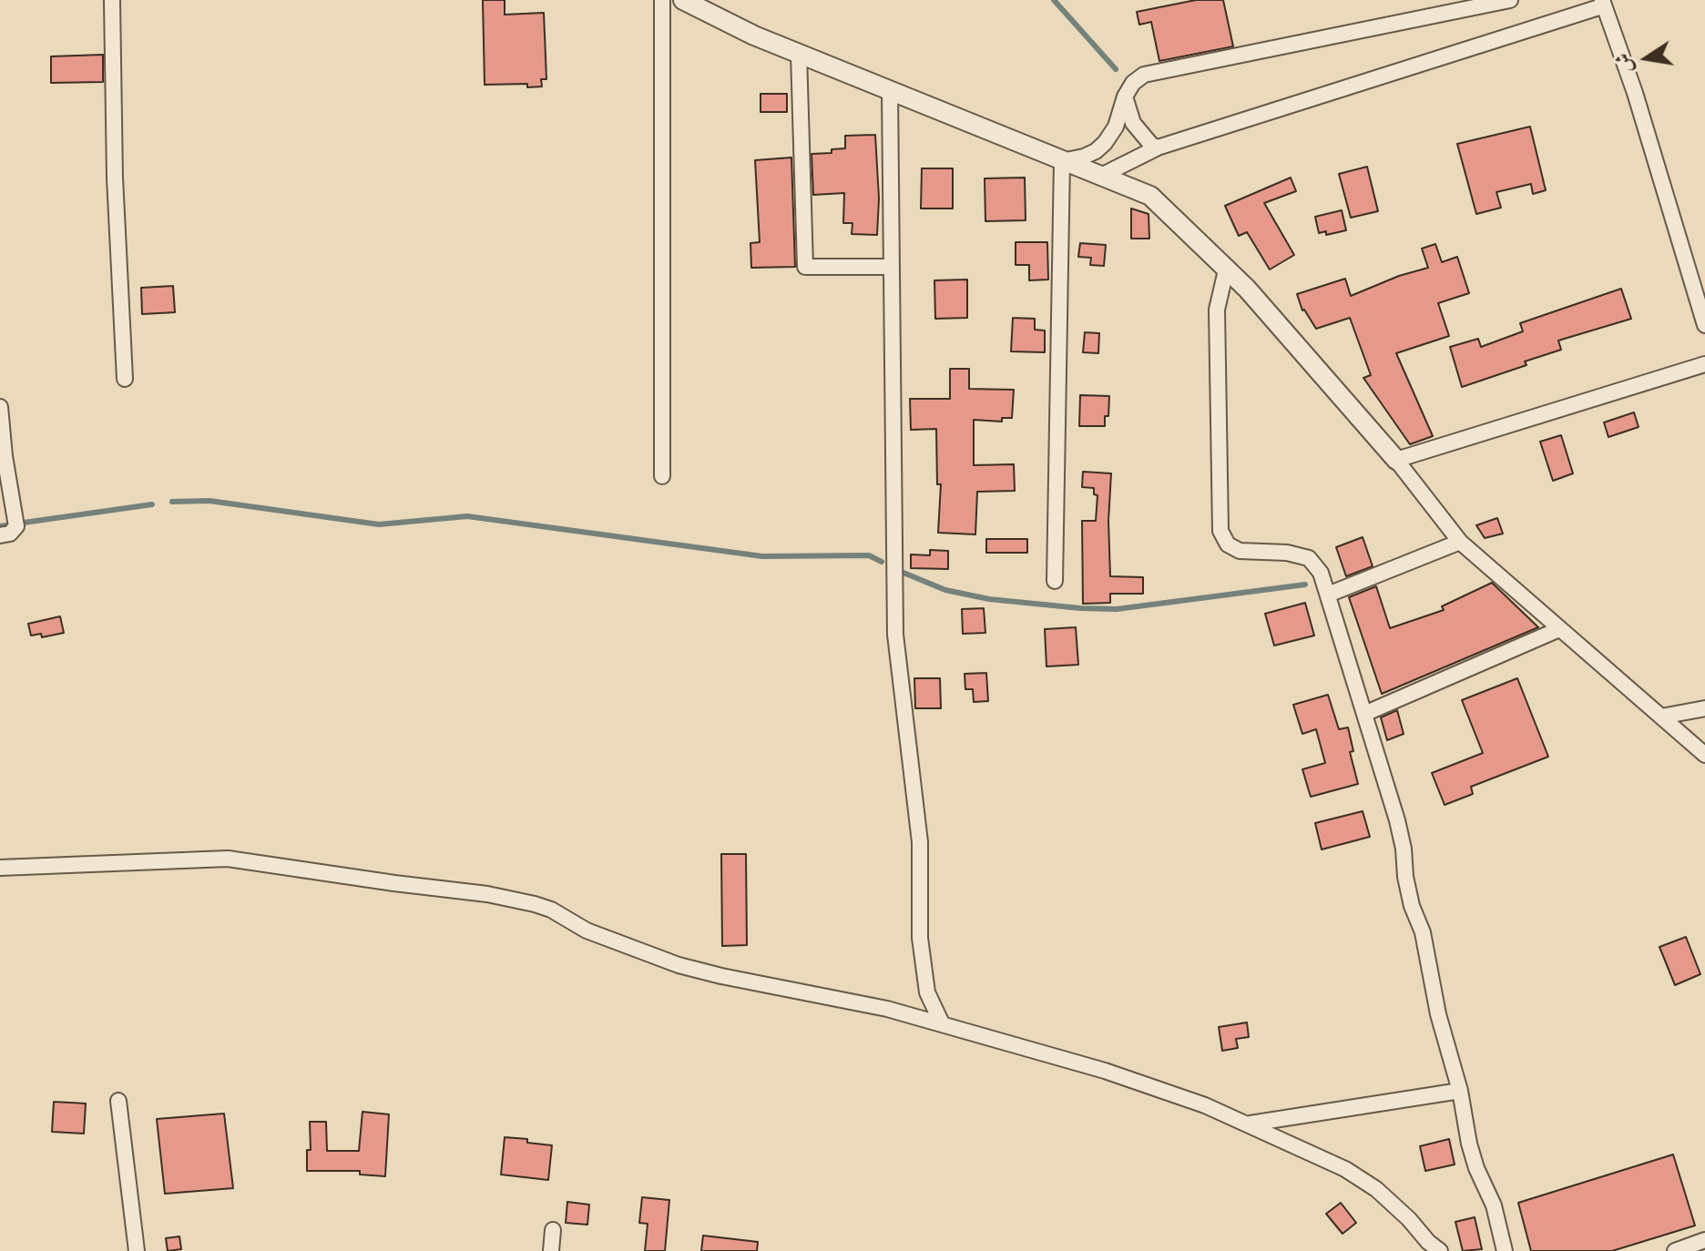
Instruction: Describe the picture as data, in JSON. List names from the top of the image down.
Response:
{
  "north": "left"
}
